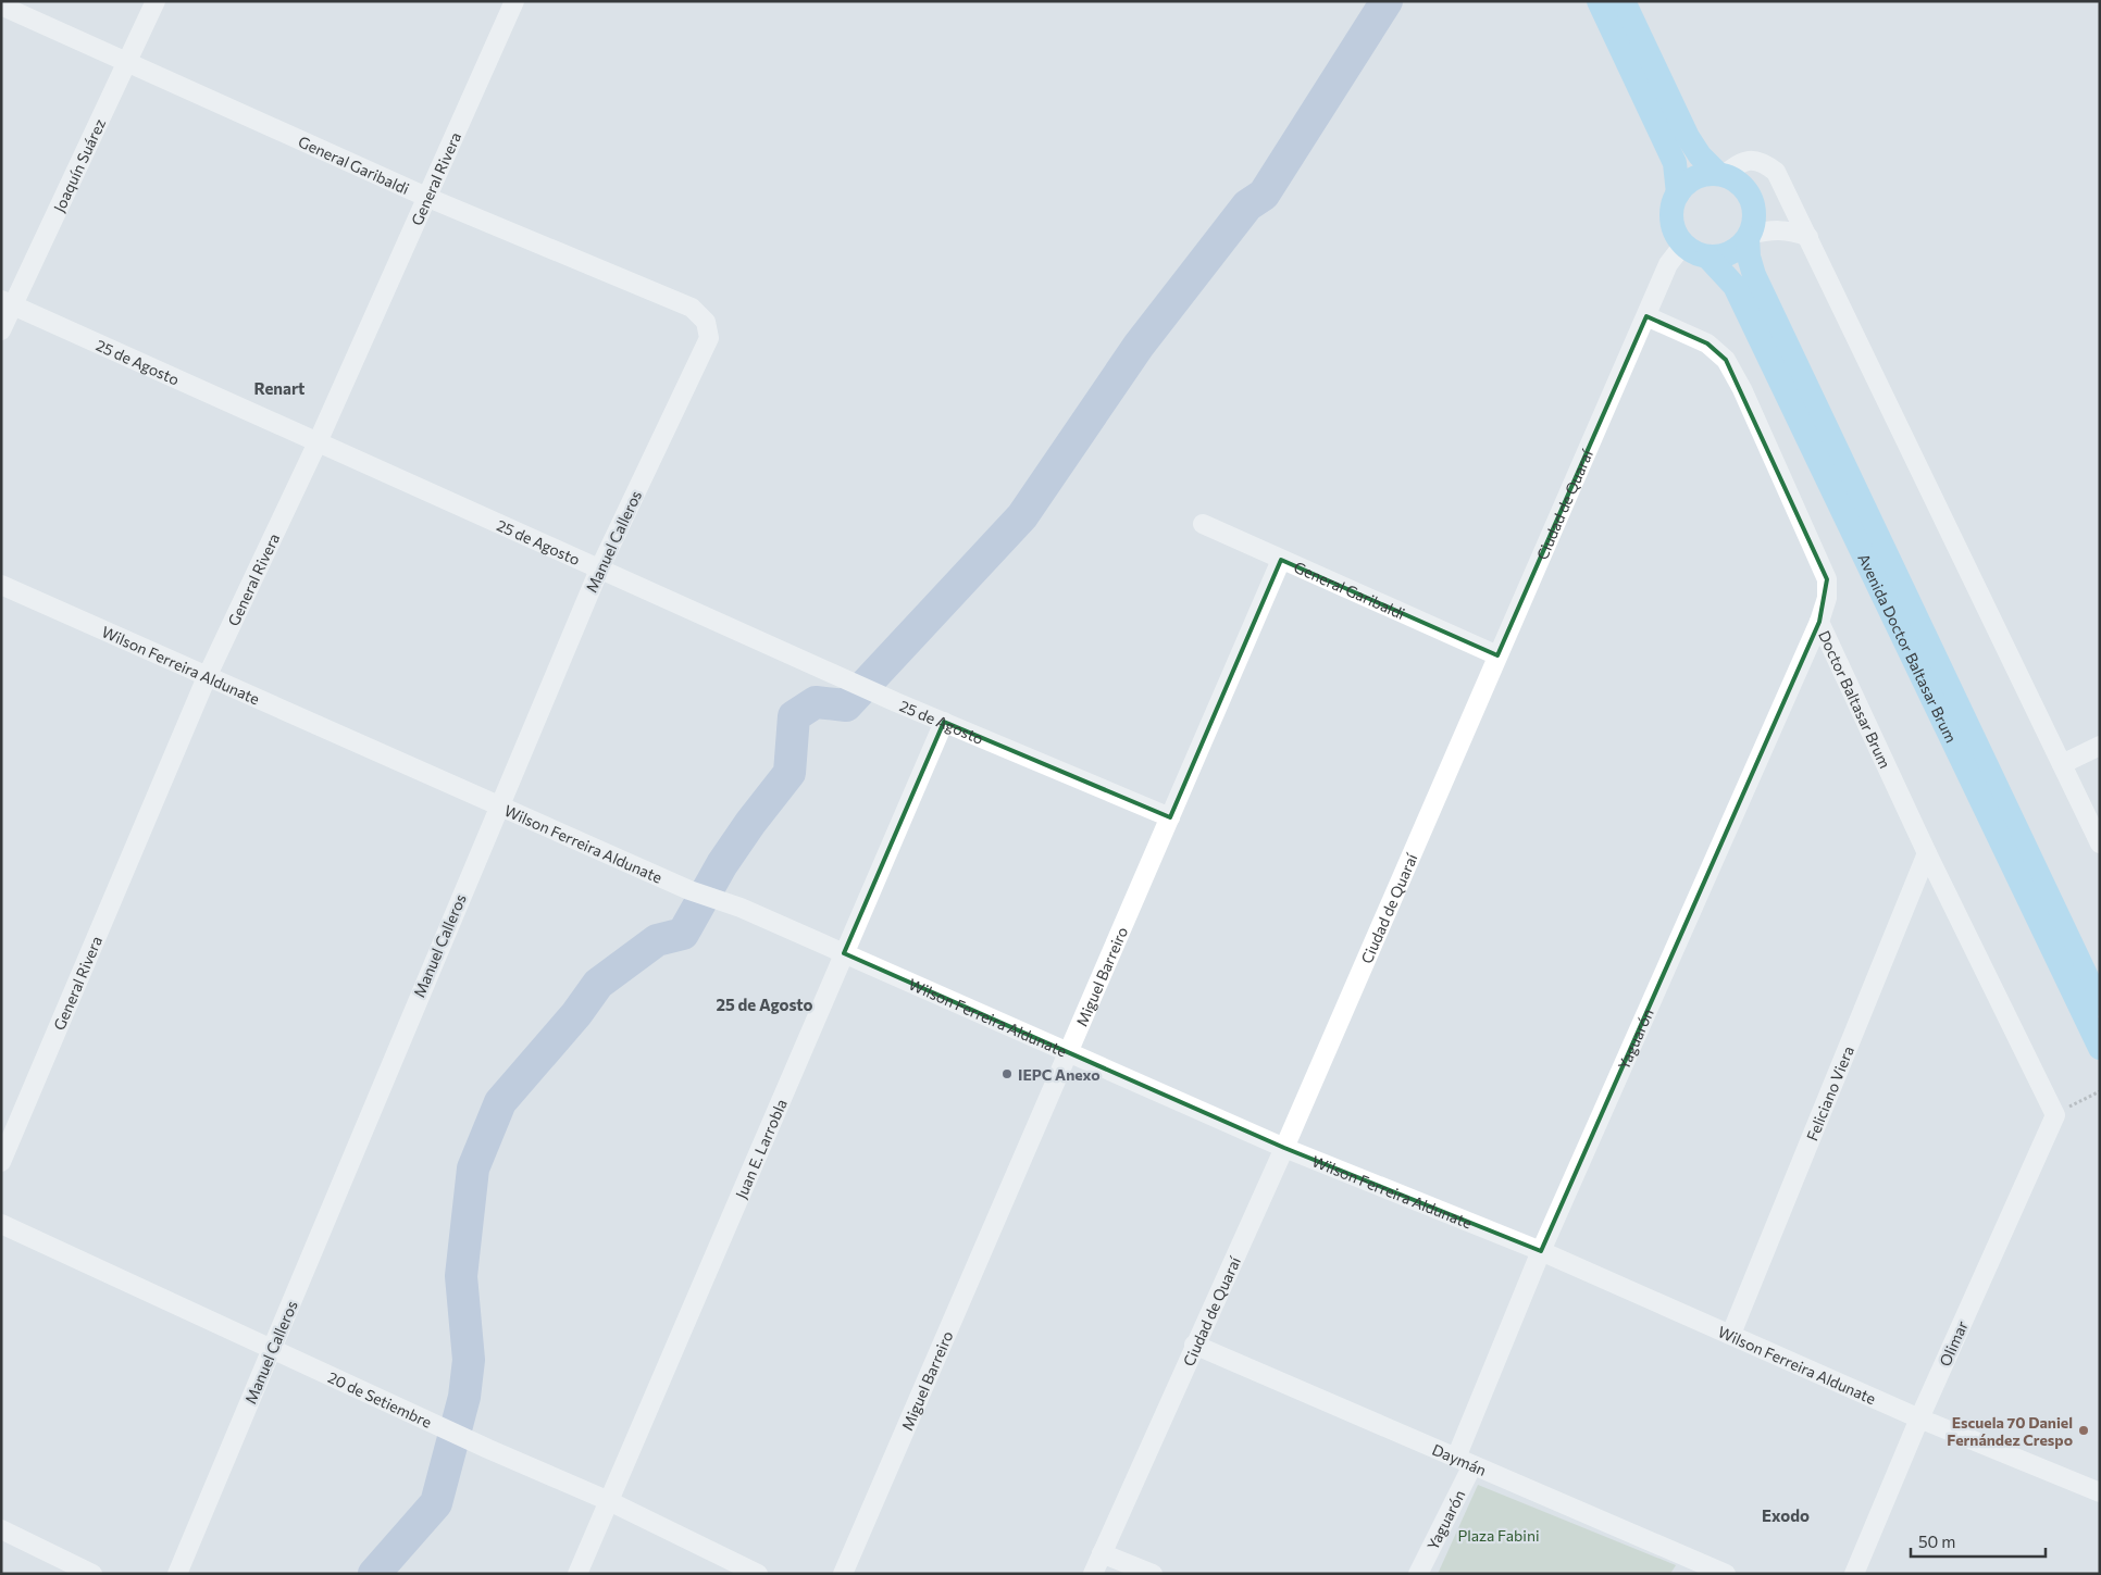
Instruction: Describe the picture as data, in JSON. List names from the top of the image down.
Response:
{
  "streets": {
    "main road": ["Avenida Doctor Baltasar Brum"],
    "street": [
      "General Garibaldi",
      "Joaquín Suárez",
      "General Rivera",
      "25 de Agosto",
      "Ciudad de Quaraí",
      "Manuel Calleros",
      "Wilson Ferreira Aldunate",
      "Doctor Baltasar Brum",
      "Miguel Barreiro",
      "Yaguarón",
      "Feliciano Viera",
      "Juan E. Larrobla",
      "Olimar",
      "20 de Setiembre",
      "Daymán"
    ]
  },
  "crossings": [
    ["General Garibaldi", "Joaquín Suárez"],
    ["General Garibaldi", "General Rivera"],
    ["General Garibaldi", "Ciudad de Quaraí"],
    ["General Garibaldi", "Manuel Calleros"],
    ["General Garibaldi", "Miguel Barreiro"],
    ["Joaquín Suárez", "25 de Agosto"],
    ["General Rivera", "25 de Agosto"],
    ["General Rivera", "Wilson Ferreira Aldunate"],
    ["25 de Agosto", "Manuel Calleros"],
    ["25 de Agosto", "Miguel Barreiro"],
    ["25 de Agosto", "Juan E. Larrobla"],
    ["Ciudad de Quaraí", "Avenida Doctor Baltasar Brum"],
    ["Ciudad de Quaraí", "Wilson Ferreira Aldunate"],
    ["Ciudad de Quaraí", "Doctor Baltasar Brum"],
    ["Ciudad de Quaraí", "Daymán"],
    ["Manuel Calleros", "Wilson Ferreira Aldunate"],
    ["Manuel Calleros", "20 de Setiembre"],
    ["Wilson Ferreira Aldunate", "Miguel Barreiro"],
    ["Wilson Ferreira Aldunate", "Yaguarón"],
    ["Wilson Ferreira Aldunate", "Feliciano Viera"],
    ["Wilson Ferreira Aldunate", "Juan E. Larrobla"],
    ["Wilson Ferreira Aldunate", "Olimar"],
    ["Doctor Baltasar Brum", "Yaguarón"],
    ["Doctor Baltasar Brum", "Feliciano Viera"],
    ["Doctor Baltasar Brum", "Olimar"],
    ["Yaguarón", "Daymán"],
    ["Juan E. Larrobla", "20 de Setiembre"]
  ],
  "districts": ["Renart", "25 de Agosto", "Exodo"],
  "parks": ["Plaza Fabini"],
  "places": ["IEPC Anexo", "Escuela 70 Daniel Fernández Crespo"],
  "scale_bar": "50 m"
}
